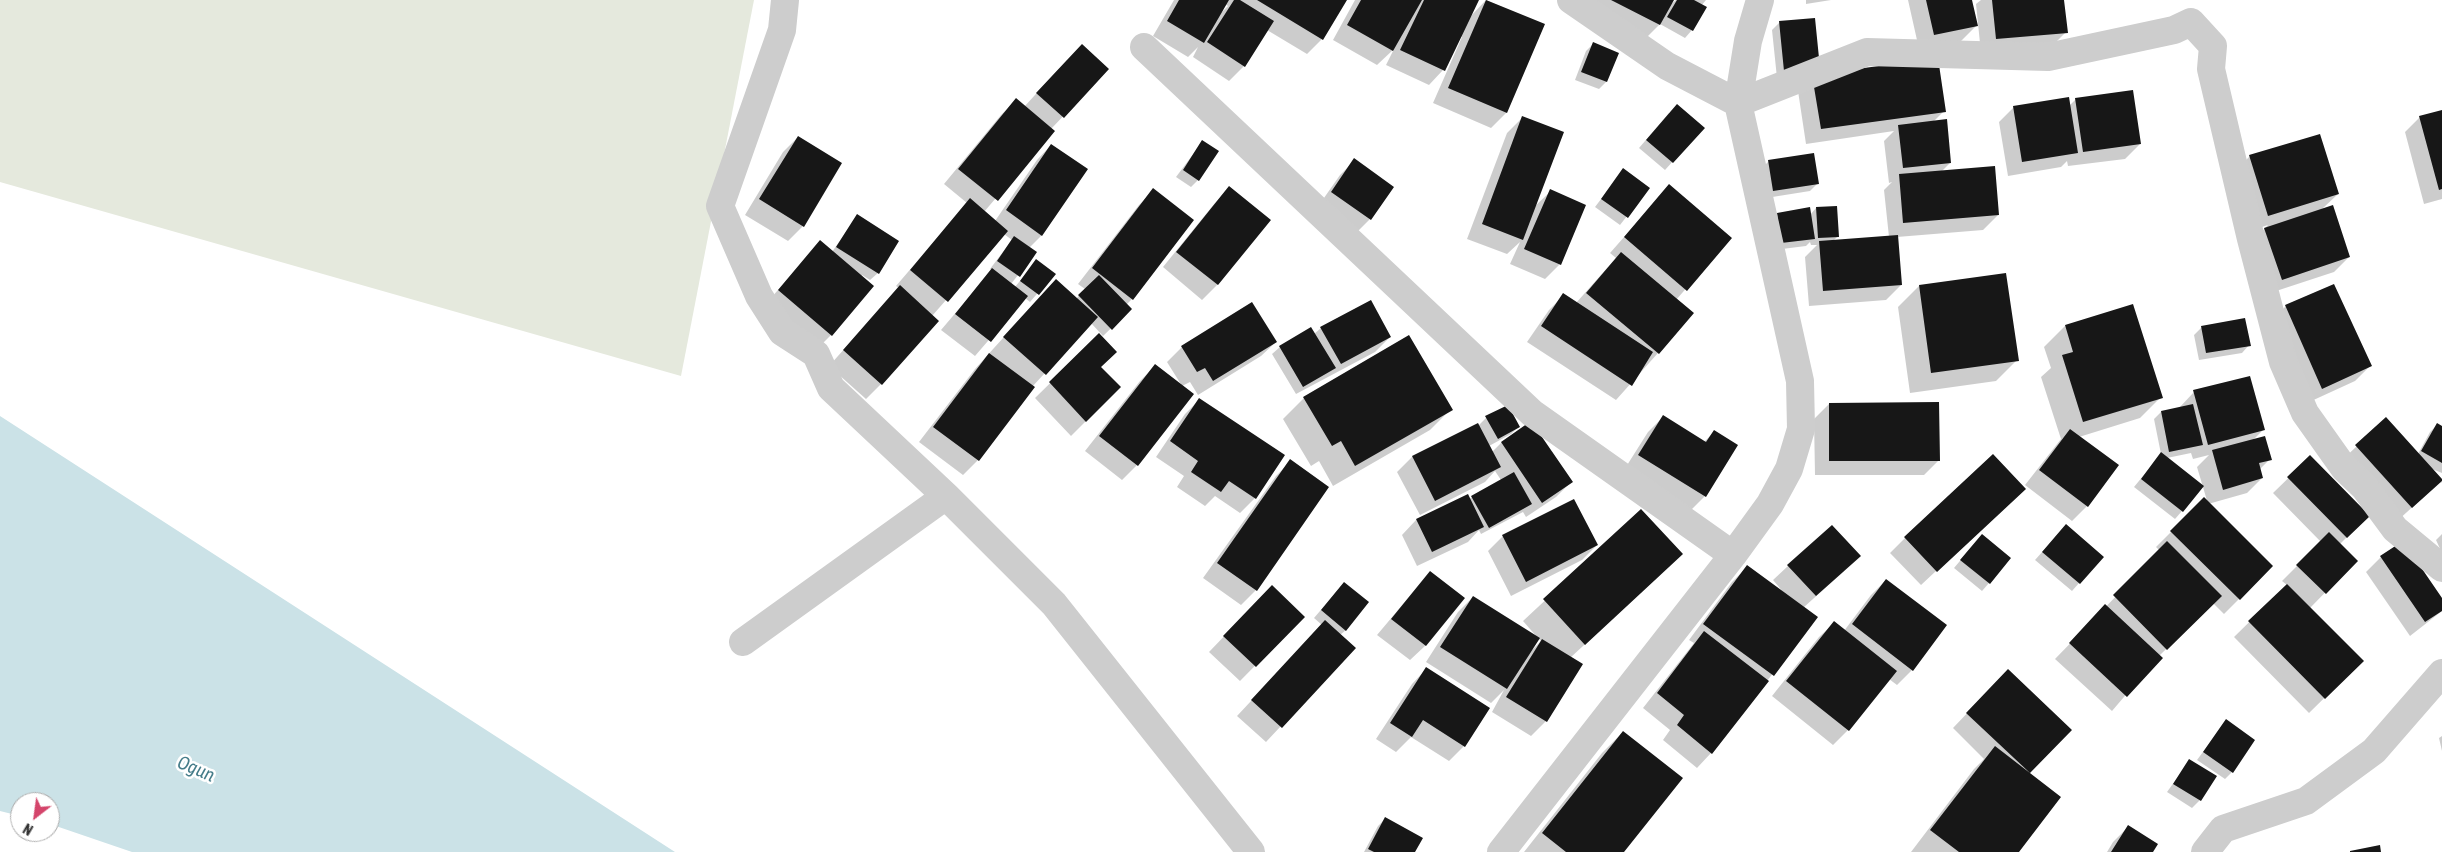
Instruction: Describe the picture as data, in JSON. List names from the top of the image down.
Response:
{
  "water": ["Ogun"],
  "north": "bottom left"
}
